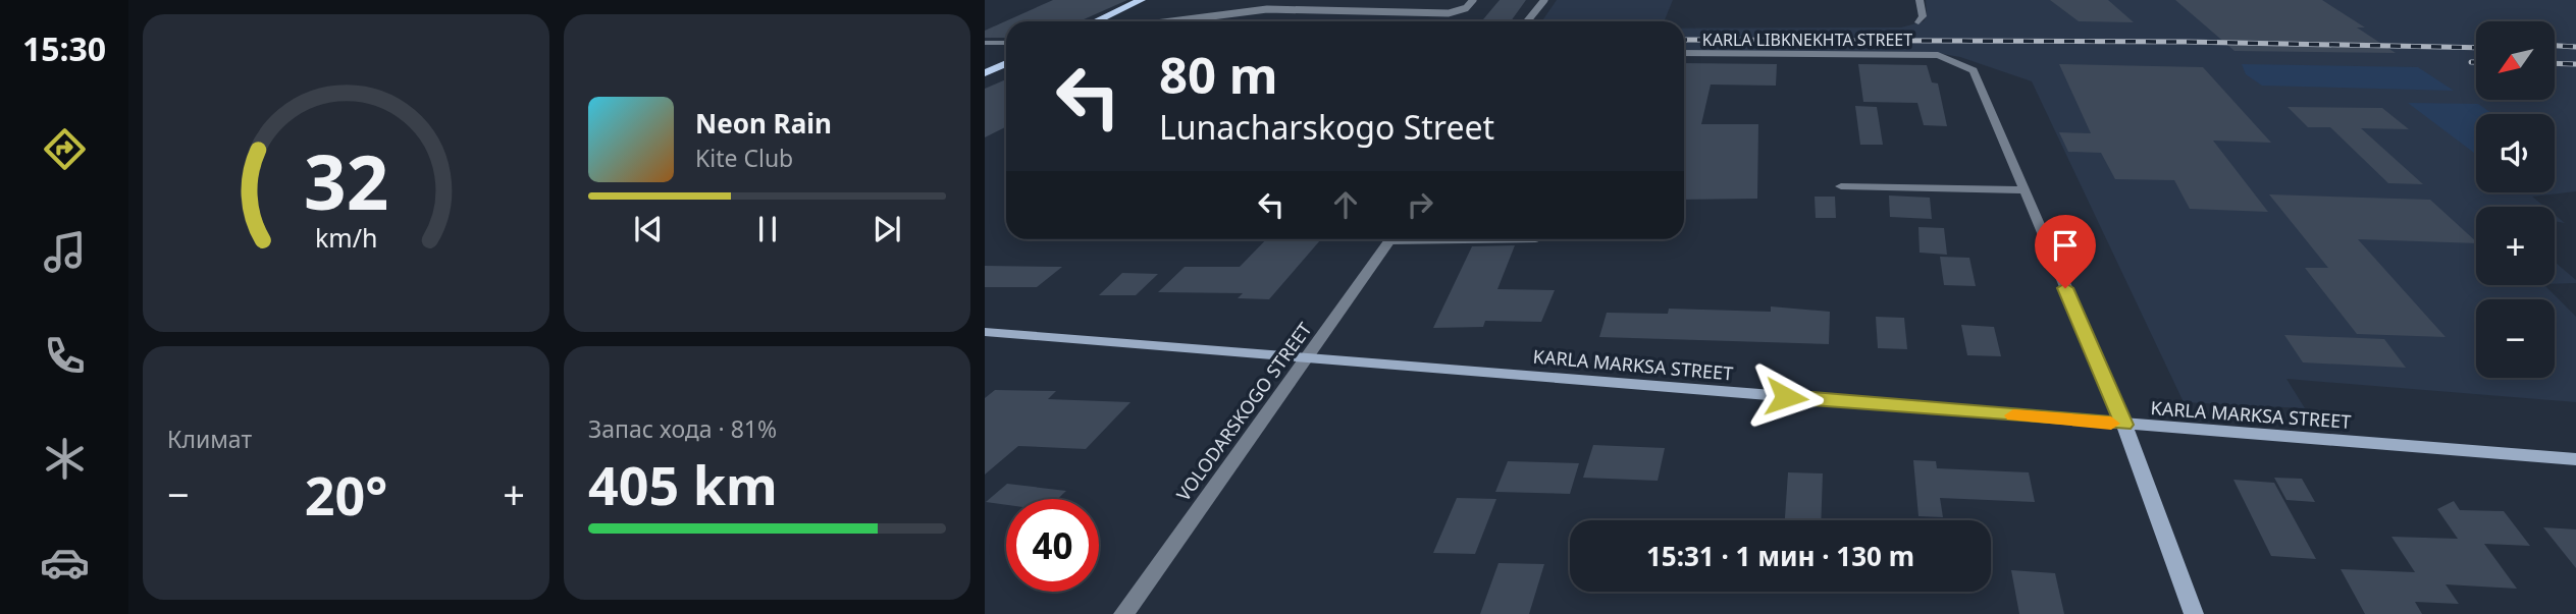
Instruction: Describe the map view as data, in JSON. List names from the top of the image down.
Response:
{
  "streets": {
    "street": ["KARLA LIBKNEKHTA STREET", "KARLA MARKSA STREET", "VOLODARSKOGO STREET"]
  },
  "crossings": [
    ["KARLA MARKSA STREET", "VOLODARSKOGO STREET"]
  ],
  "north": "bottom left",
  "page": {
    "tabs": "15:30",
    "map_buttons": ["+", "−"],
    "turn": ["80 m", "Lunacharskogo Street"],
    "song": ["Neon Rain", "Kite Club"],
    "tile": [
      "Климат",
      ["Запас хода · 81%", "405 km"]
    ],
    "heat": ["−", "20°", "+"],
    "limit": "40",
    "trip": "15:31 · 1 мин · 130 m",
    "gauge": ["32", "km/h"]
  }
}
